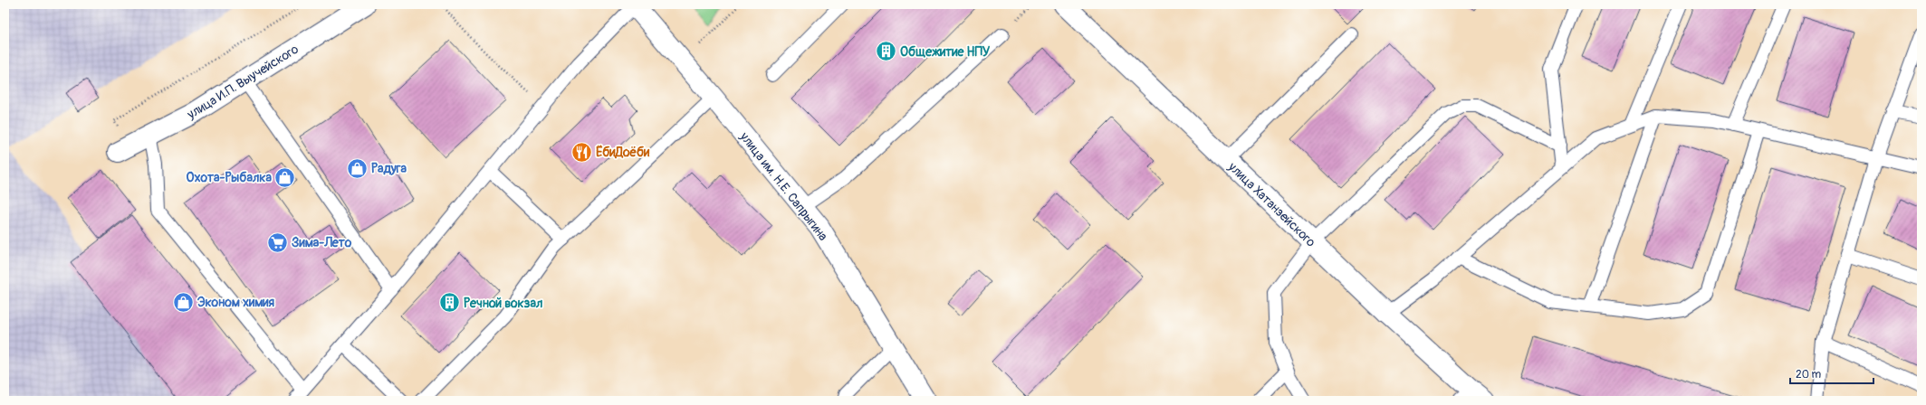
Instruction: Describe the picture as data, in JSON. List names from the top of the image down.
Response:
{
  "streets": {
    "street": ["улица И.П. Выучейского", "улица им. Н.Е. Сапрыгина", "улица Хатанзейского"]
  },
  "places": {
    "building": ["Общежитие НПУ", "Речной вокзал"],
    "restaurant": ["ЁбиДоёби"],
    "shop": ["Радуга", "Охота-Рыбалка", "Эконом химия"],
    "supermarket": ["Зима-Лето"]
  },
  "scale_bar": "20 m"
}
